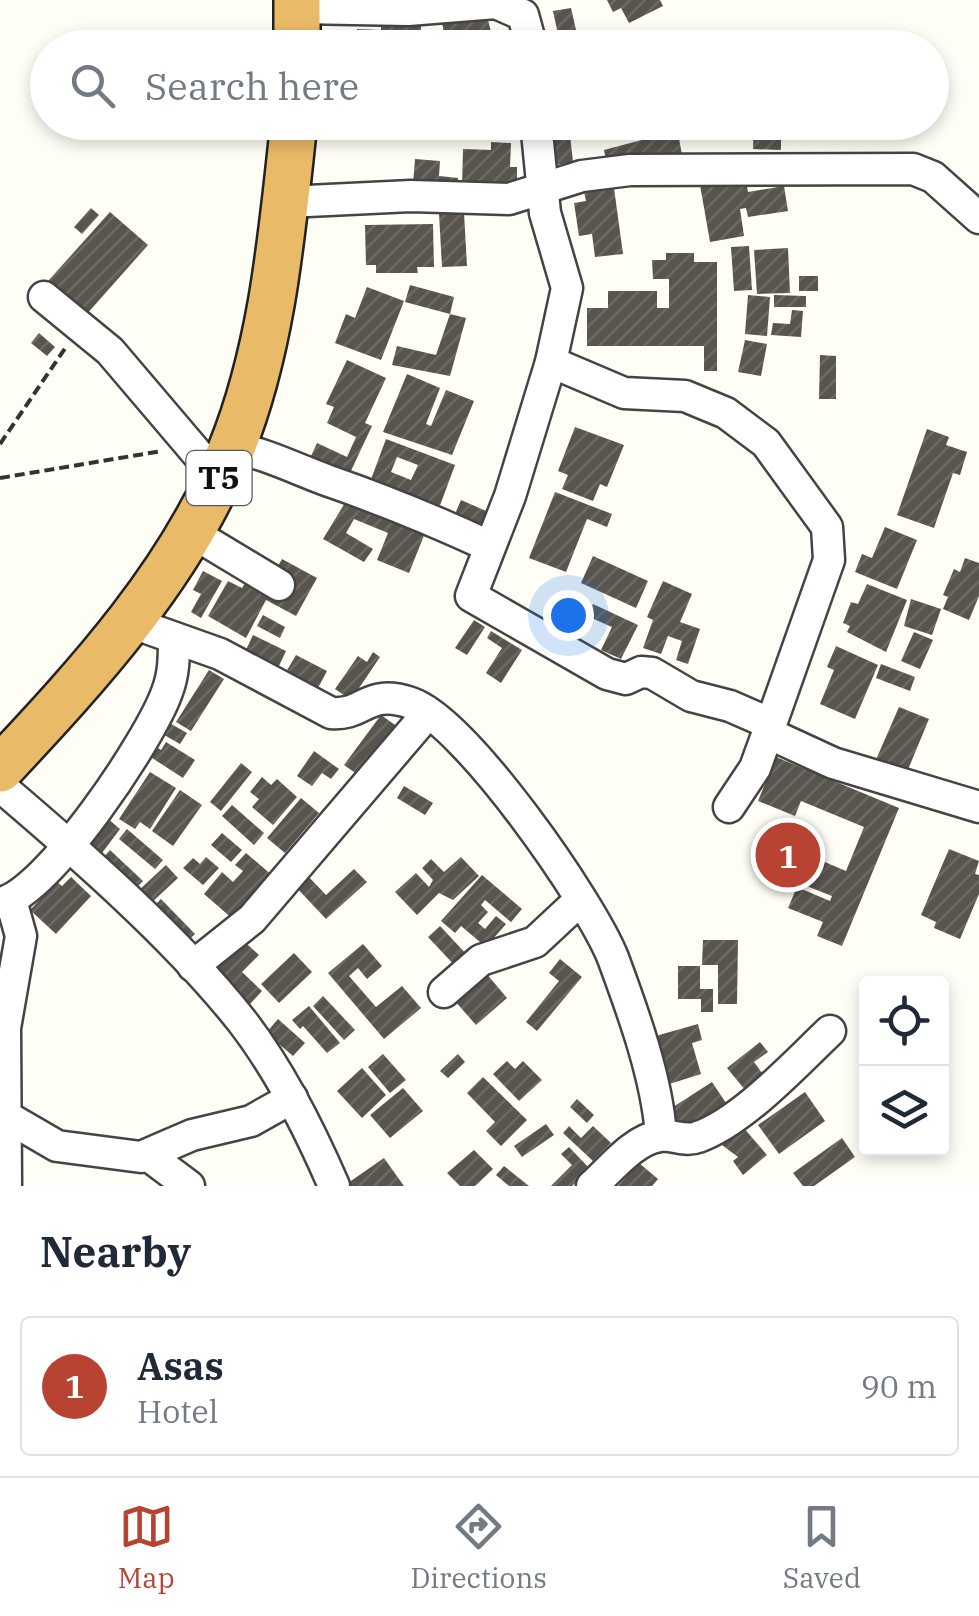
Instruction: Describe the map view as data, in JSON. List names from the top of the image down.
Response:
{
  "streets": {
    "highway": ["T5"]
  },
  "page": {
    "search": "Search here",
    "pins": "1",
    "heading": "Nearby",
    "list": [
      {
        "mark": "1",
        "name": "Asas",
        "note": "Hotel",
        "value": "90 m"
      }
    ],
    "nav": ["Map", "Directions", "Saved"]
  }
}
